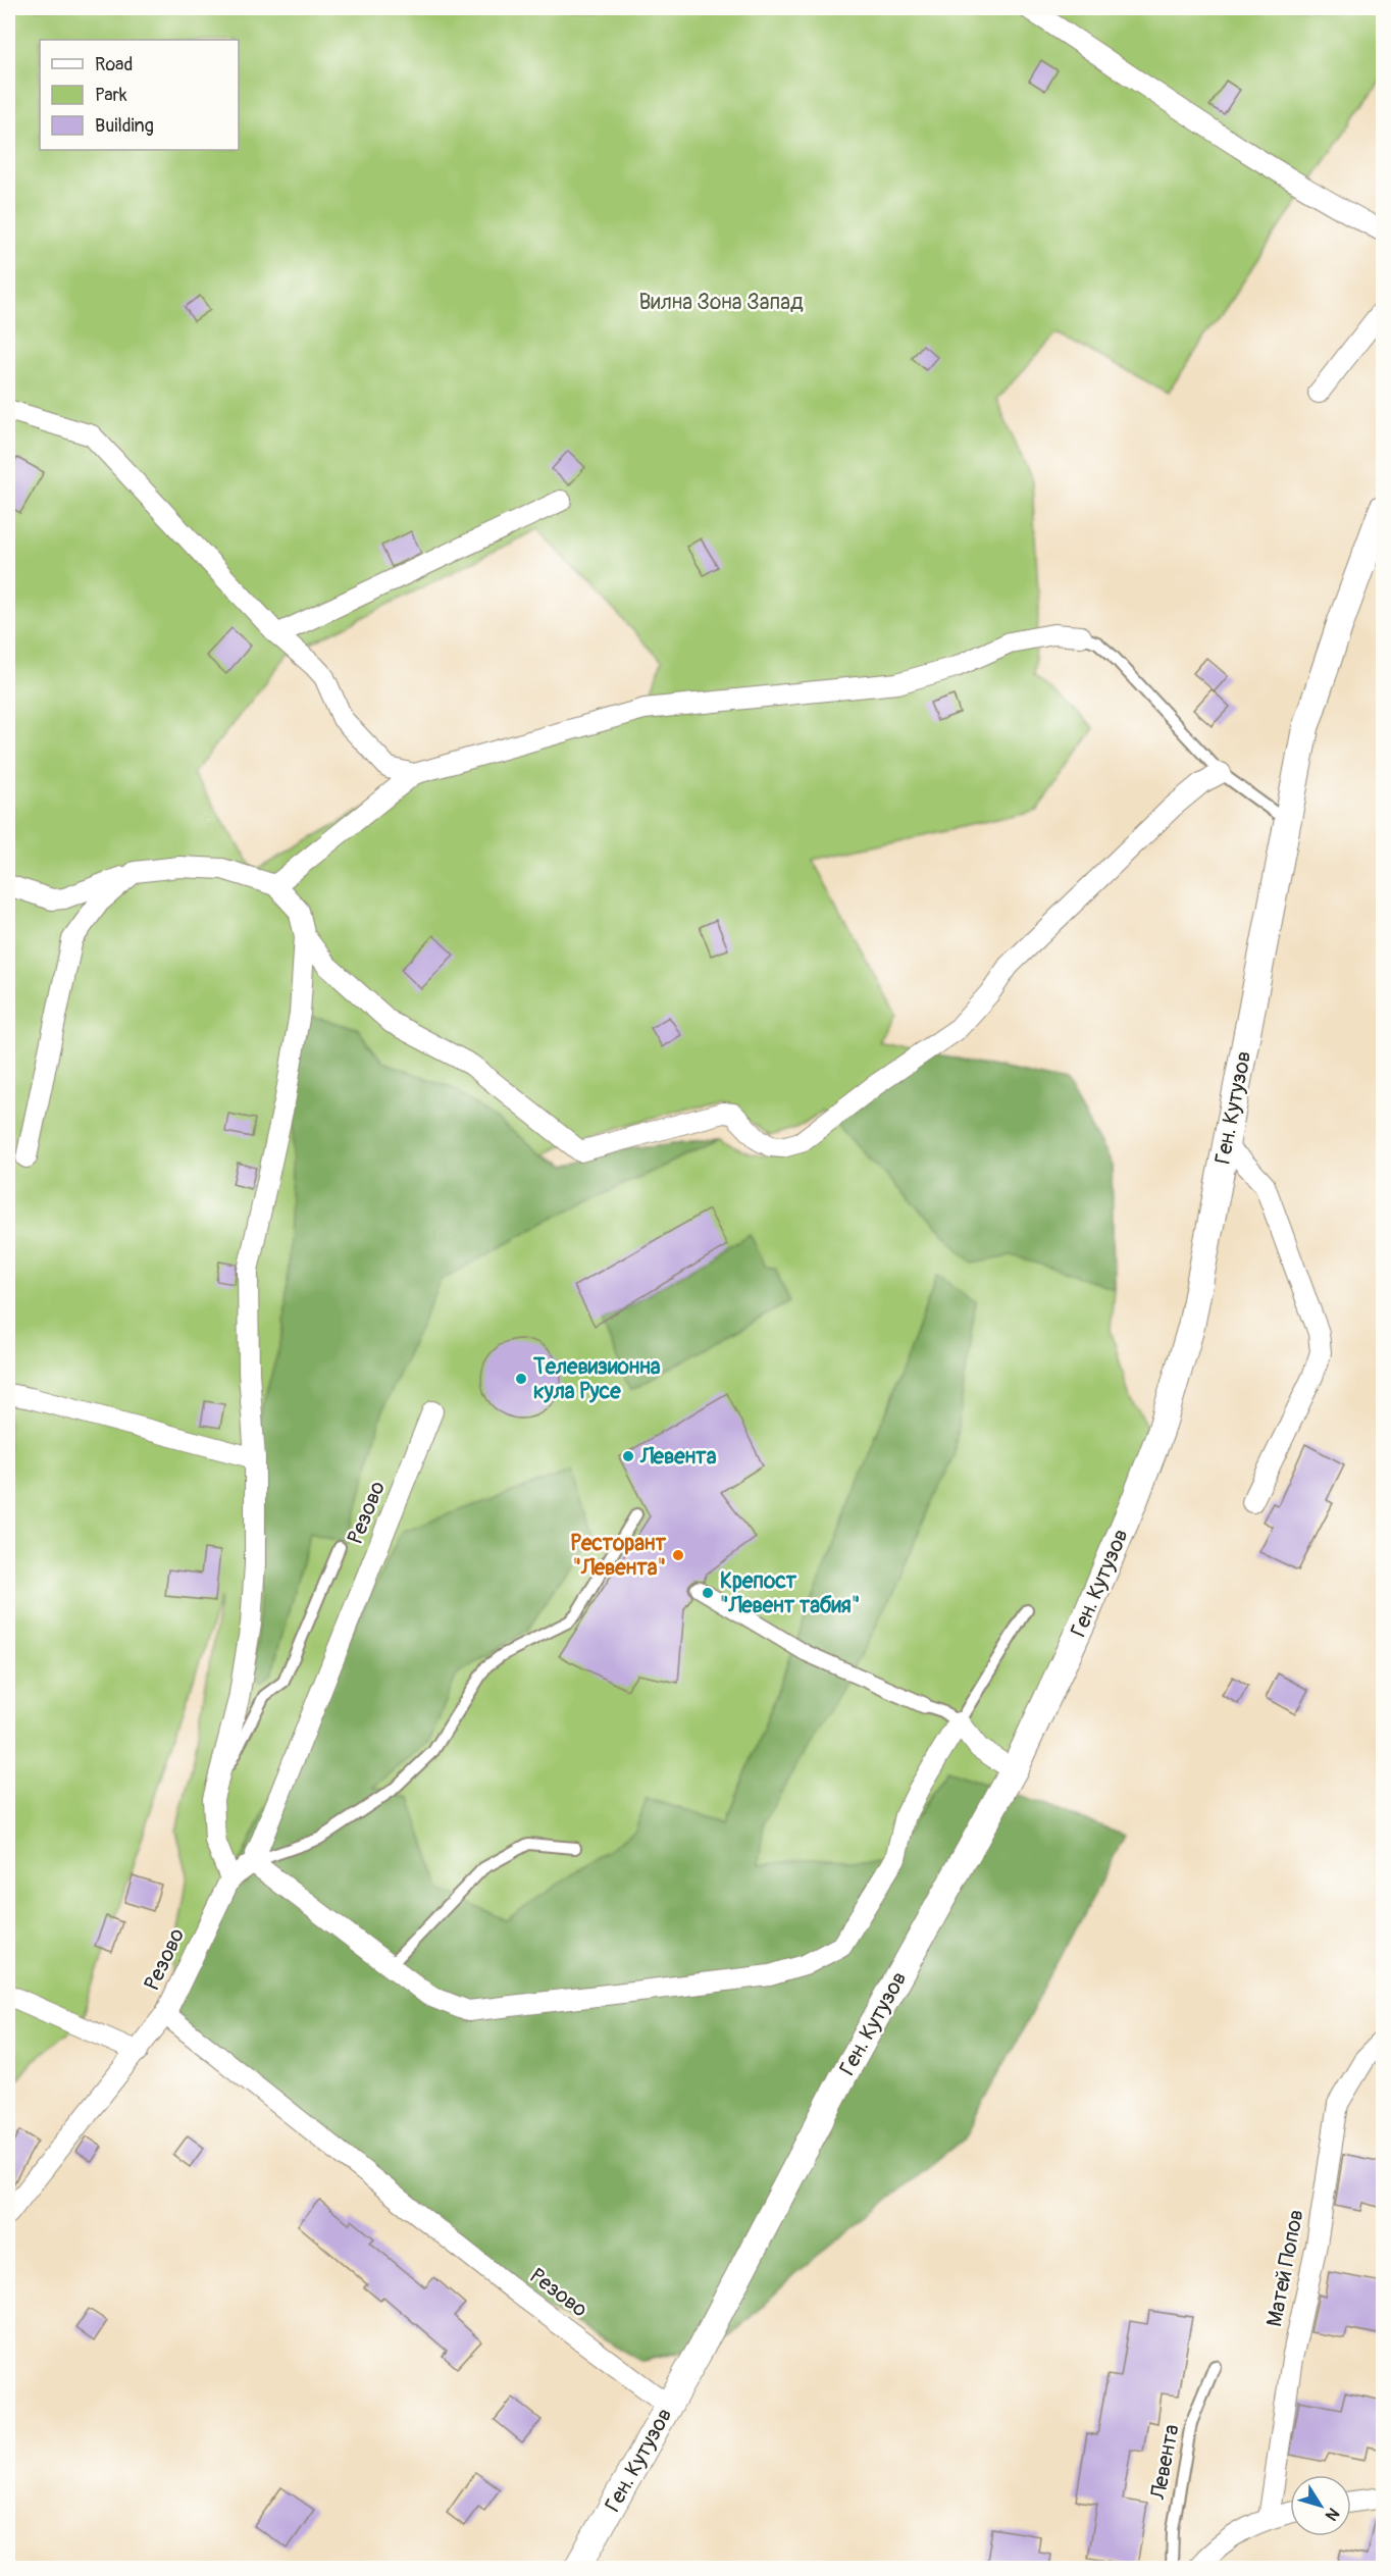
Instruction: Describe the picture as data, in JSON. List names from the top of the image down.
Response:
{
  "streets": {
    "street": ["Ген. Кутузов", "Резово", "Матей Попов"],
    "lane": ["Левента"]
  },
  "crossings": [
    ["Ген. Кутузов", "Резово"]
  ],
  "parks": ["Вилна Зона Запад"],
  "places": [
    "Телевизионна кула Русе",
    "Левента",
    "Ресторант \"Левента\"",
    "Крепост \"Левент табия\""
  ],
  "legend": ["Road", "Park", "Building"],
  "north": "bottom right"
}
